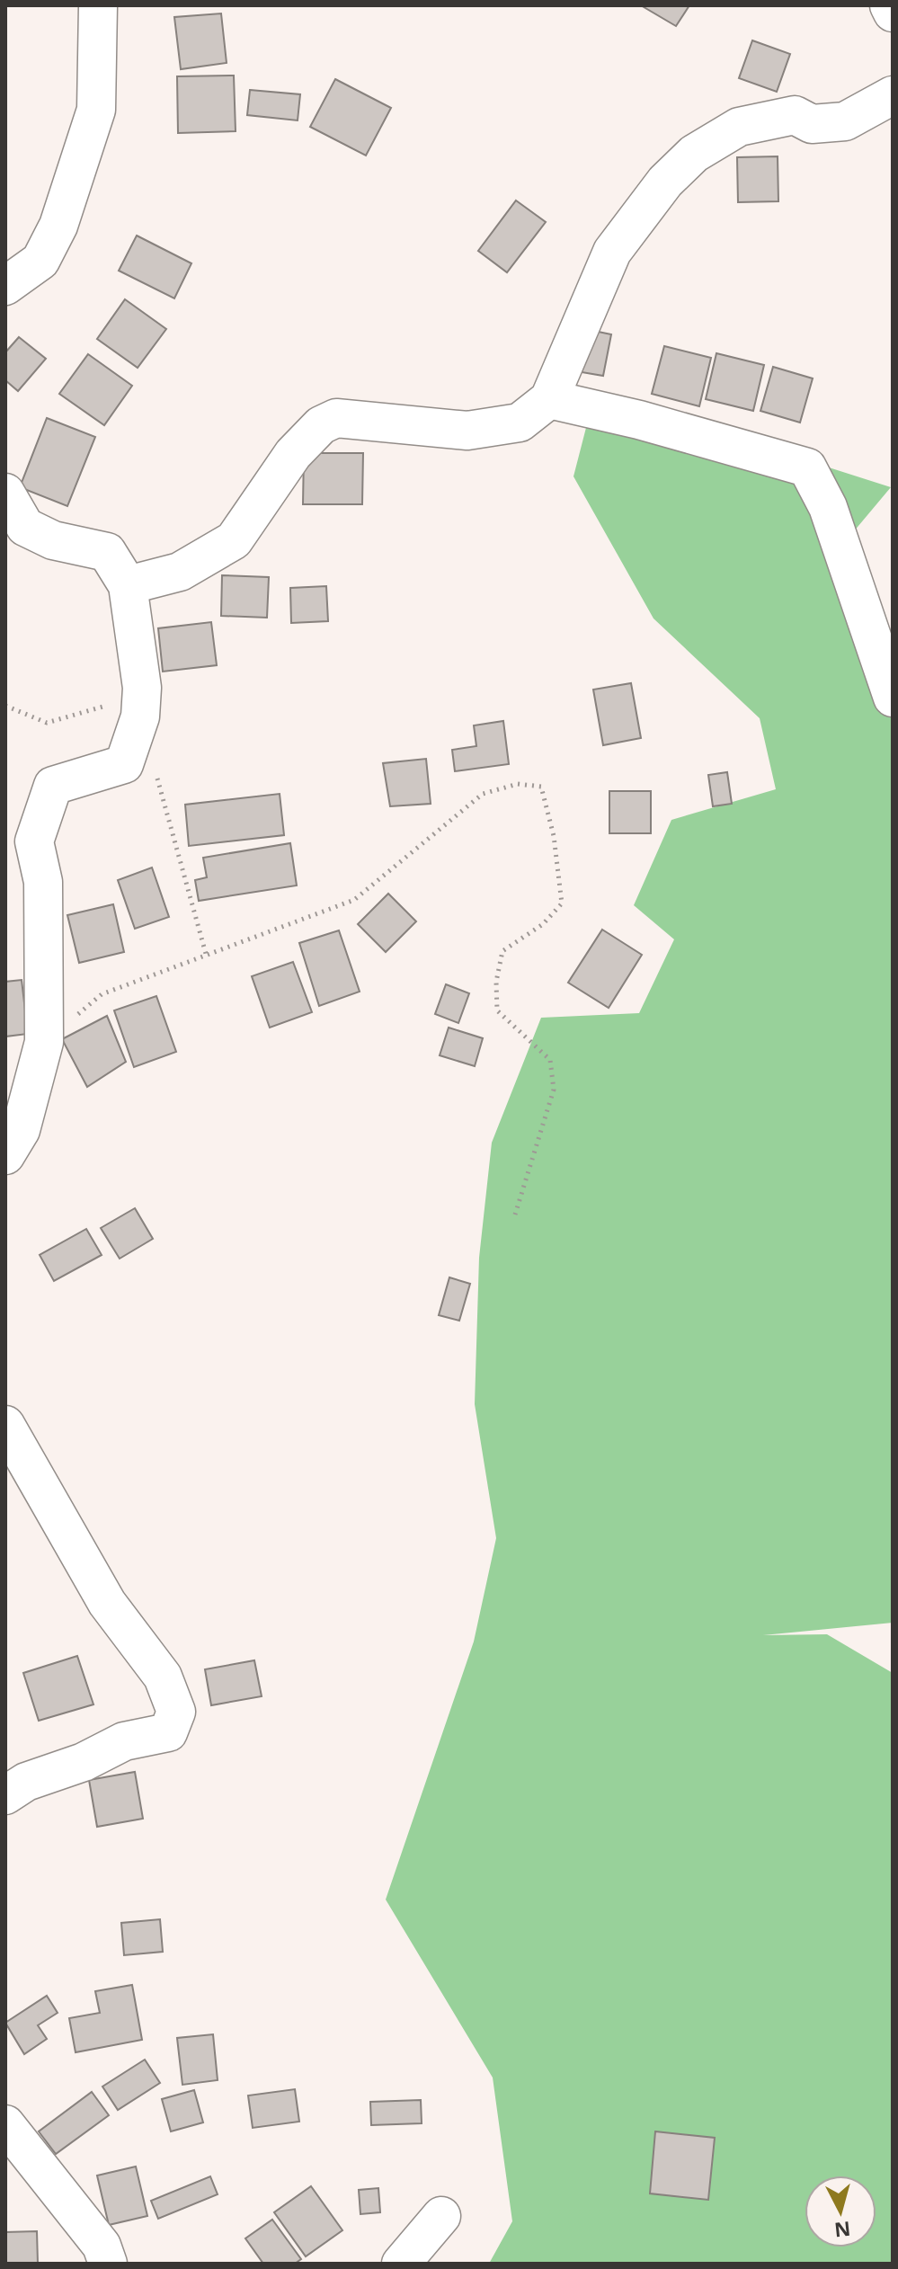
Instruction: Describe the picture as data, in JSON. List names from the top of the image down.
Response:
{
  "north": "bottom"
}
